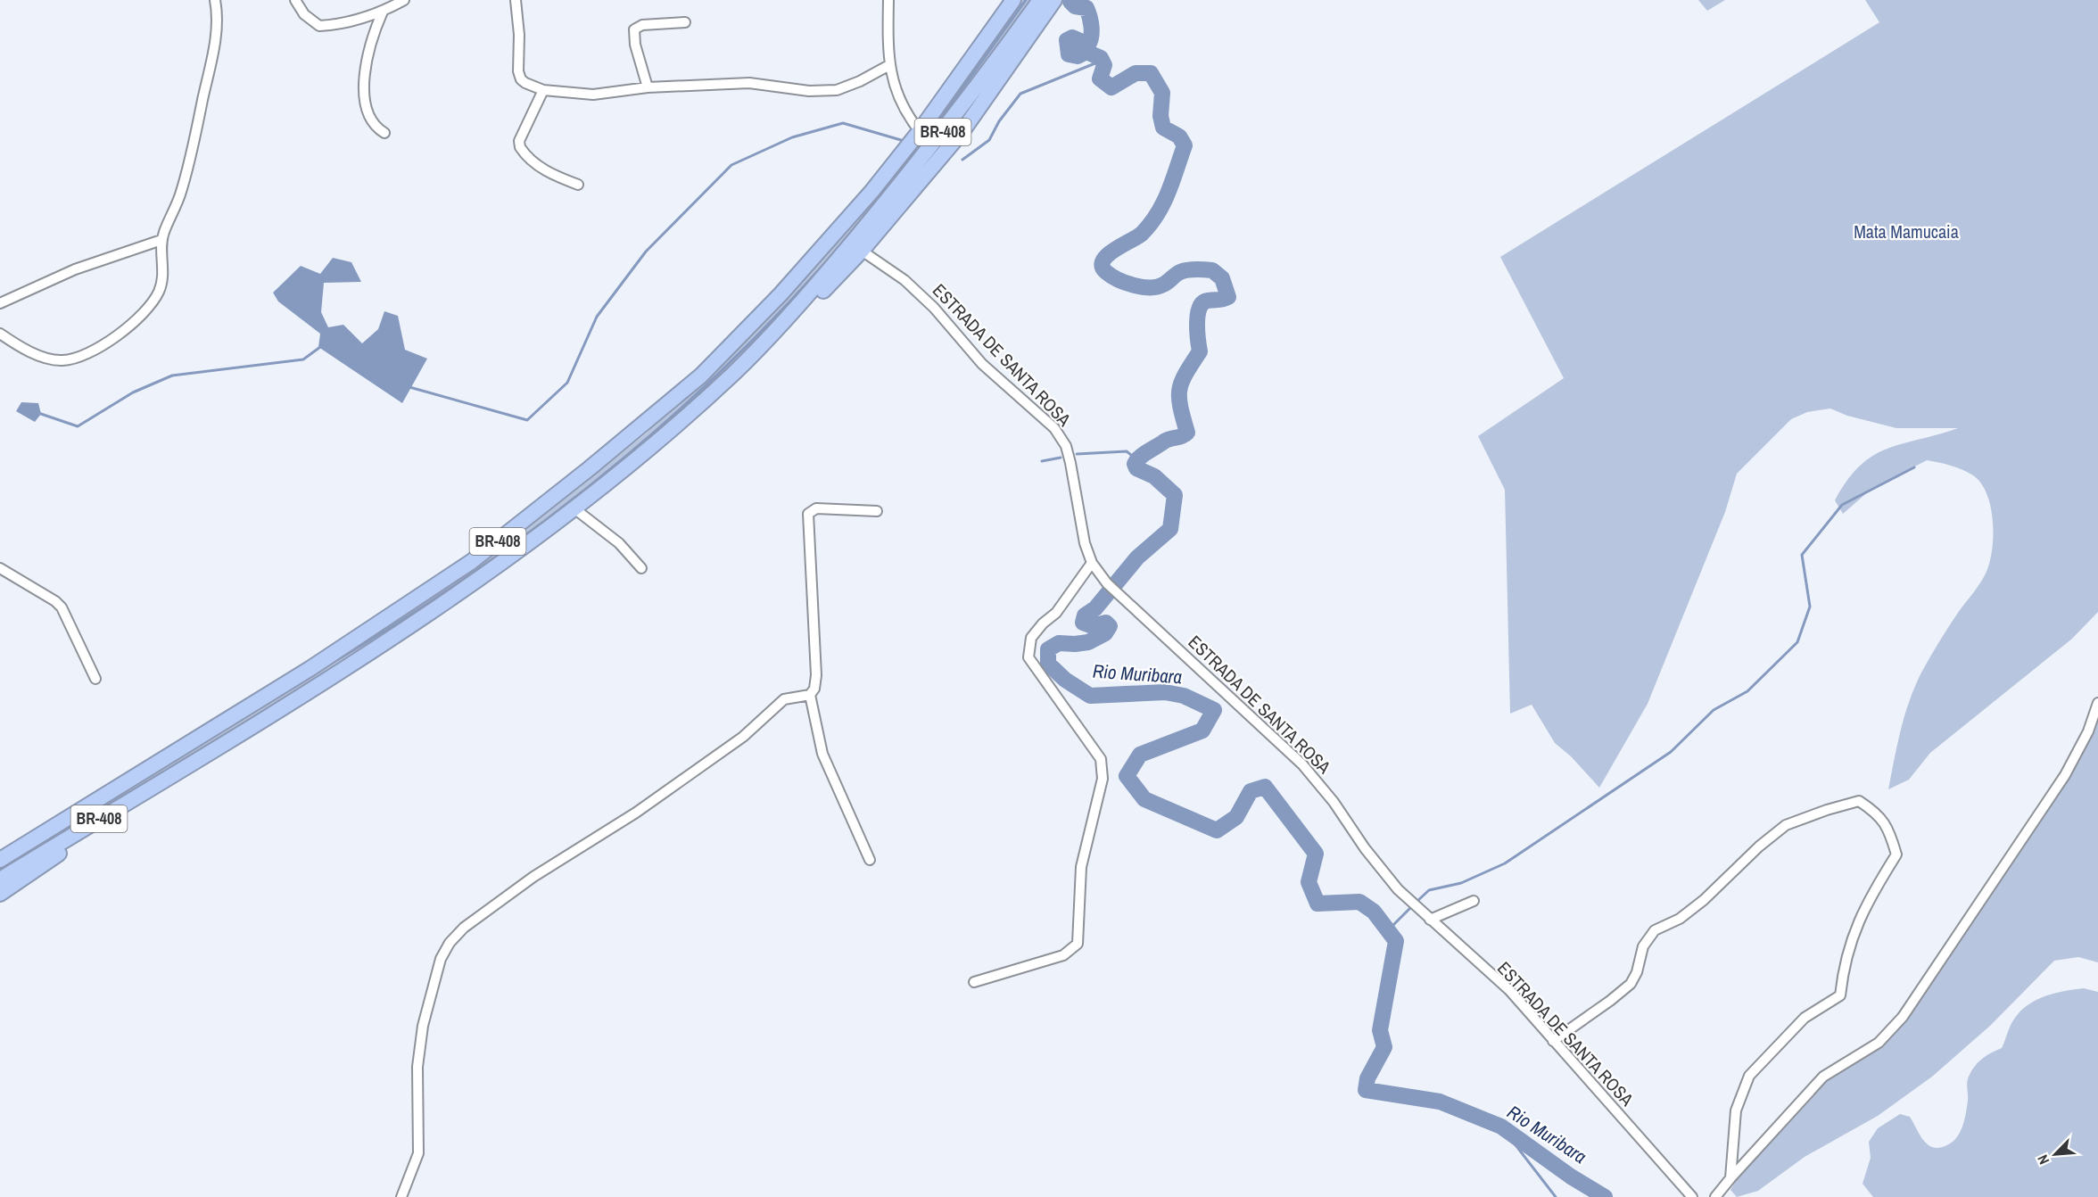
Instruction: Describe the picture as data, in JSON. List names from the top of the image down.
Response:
{
  "streets": {
    "highway": ["BR-408"],
    "street": ["ESTRADA DE SANTA ROSA"]
  },
  "water": ["Rio Muribara"],
  "parks": ["Mata Mamucaia"],
  "north": "bottom left"
}
